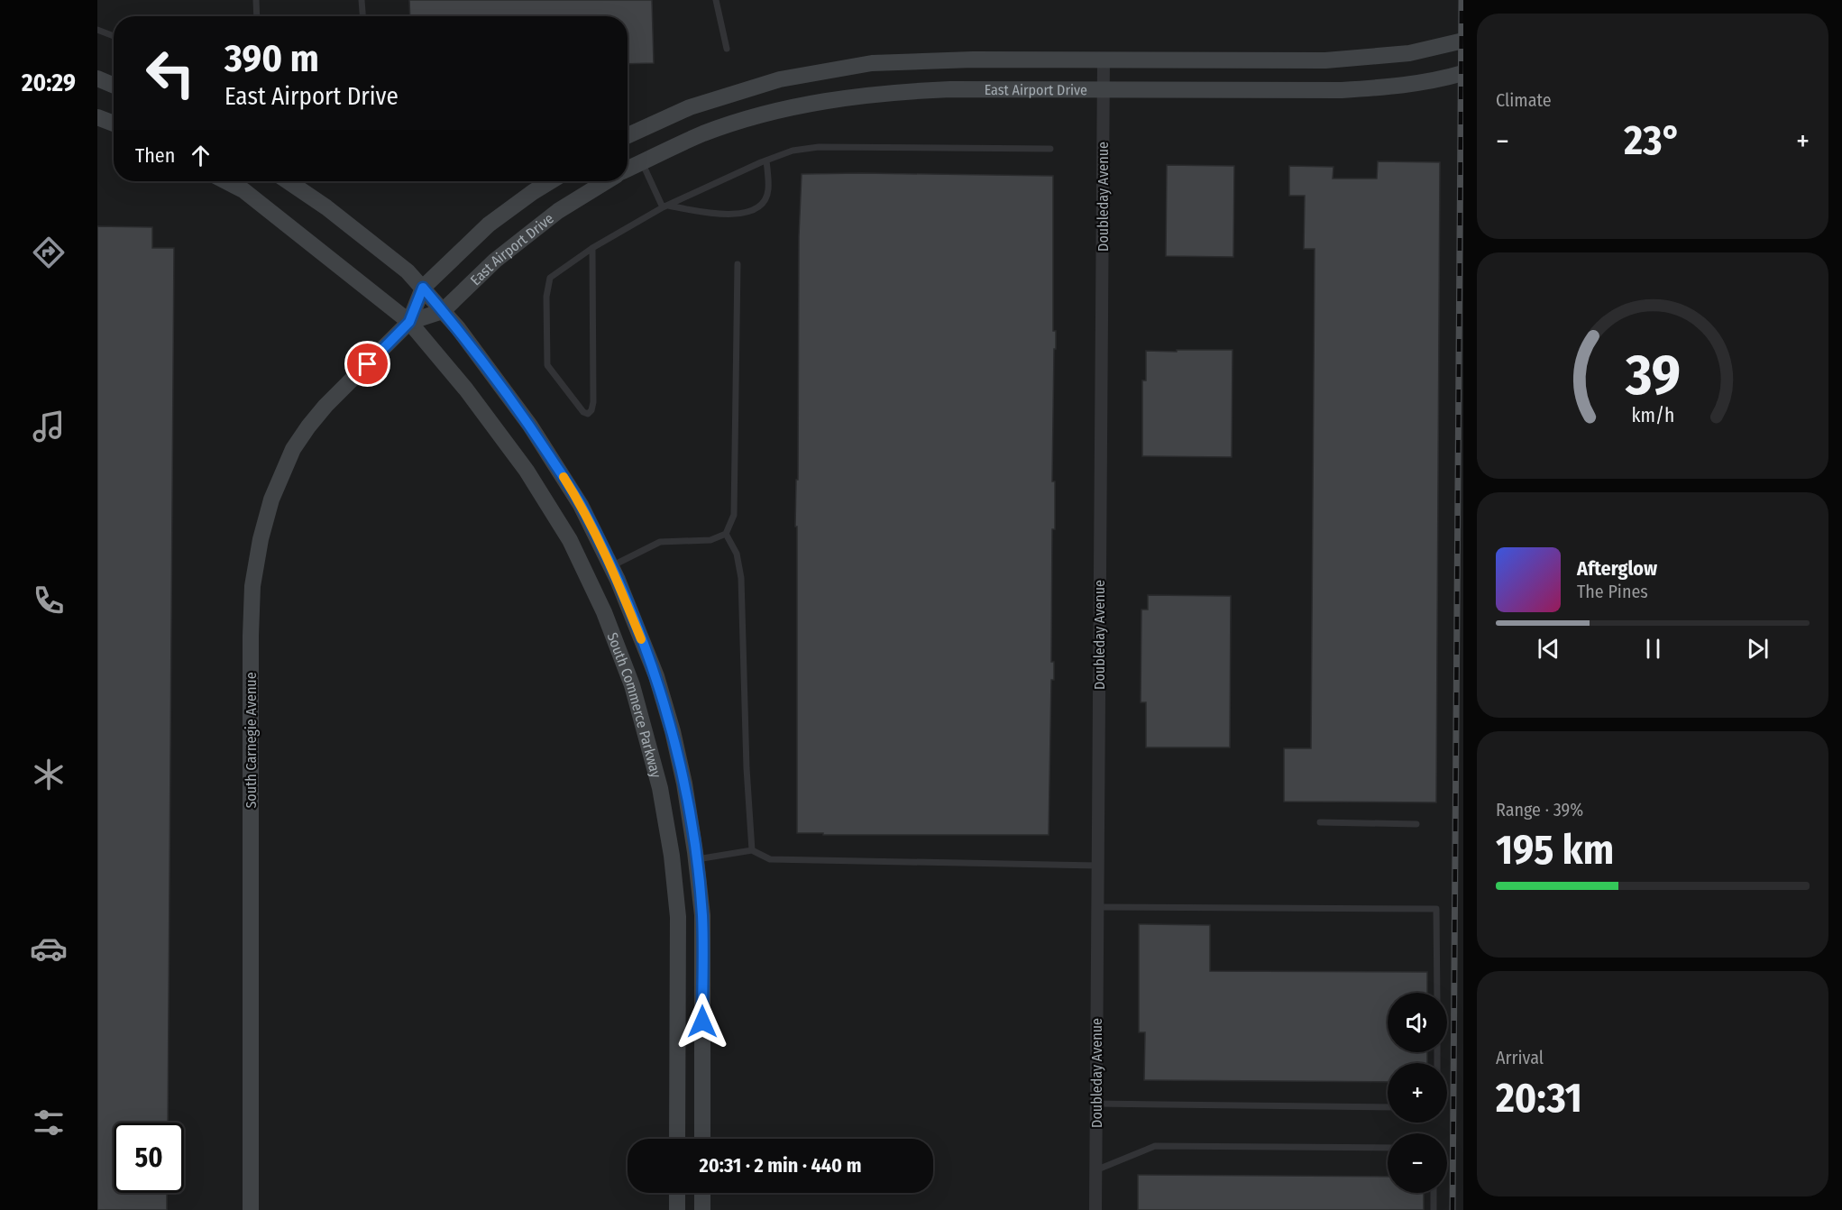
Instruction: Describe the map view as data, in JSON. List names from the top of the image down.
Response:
{
  "streets": {
    "main road": ["East Airport Drive", "South Commerce Parkway", "South Carnegie Avenue"],
    "street": ["Doubleday Avenue"]
  },
  "crossings": [
    ["East Airport Drive", "Doubleday Avenue"],
    ["East Airport Drive", "South Commerce Parkway"],
    ["East Airport Drive", "South Carnegie Avenue"],
    ["South Commerce Parkway", "South Carnegie Avenue"]
  ],
  "page": {
    "tabs": "20:29",
    "tile": [
      "Climate",
      ["Range · 39%", "195 km"],
      ["Arrival", "20:31"]
    ],
    "turn": ["390 m", "East Airport Drive"],
    "heat": ["−", "23°", "+"],
    "then": "Then",
    "song": ["Afterglow", "The Pines"],
    "map_buttons": ["+", "−"],
    "limit": "50",
    "trip": "20:31 · 2 min · 440 m",
    "gauge": ["39", "km/h"]
  }
}
